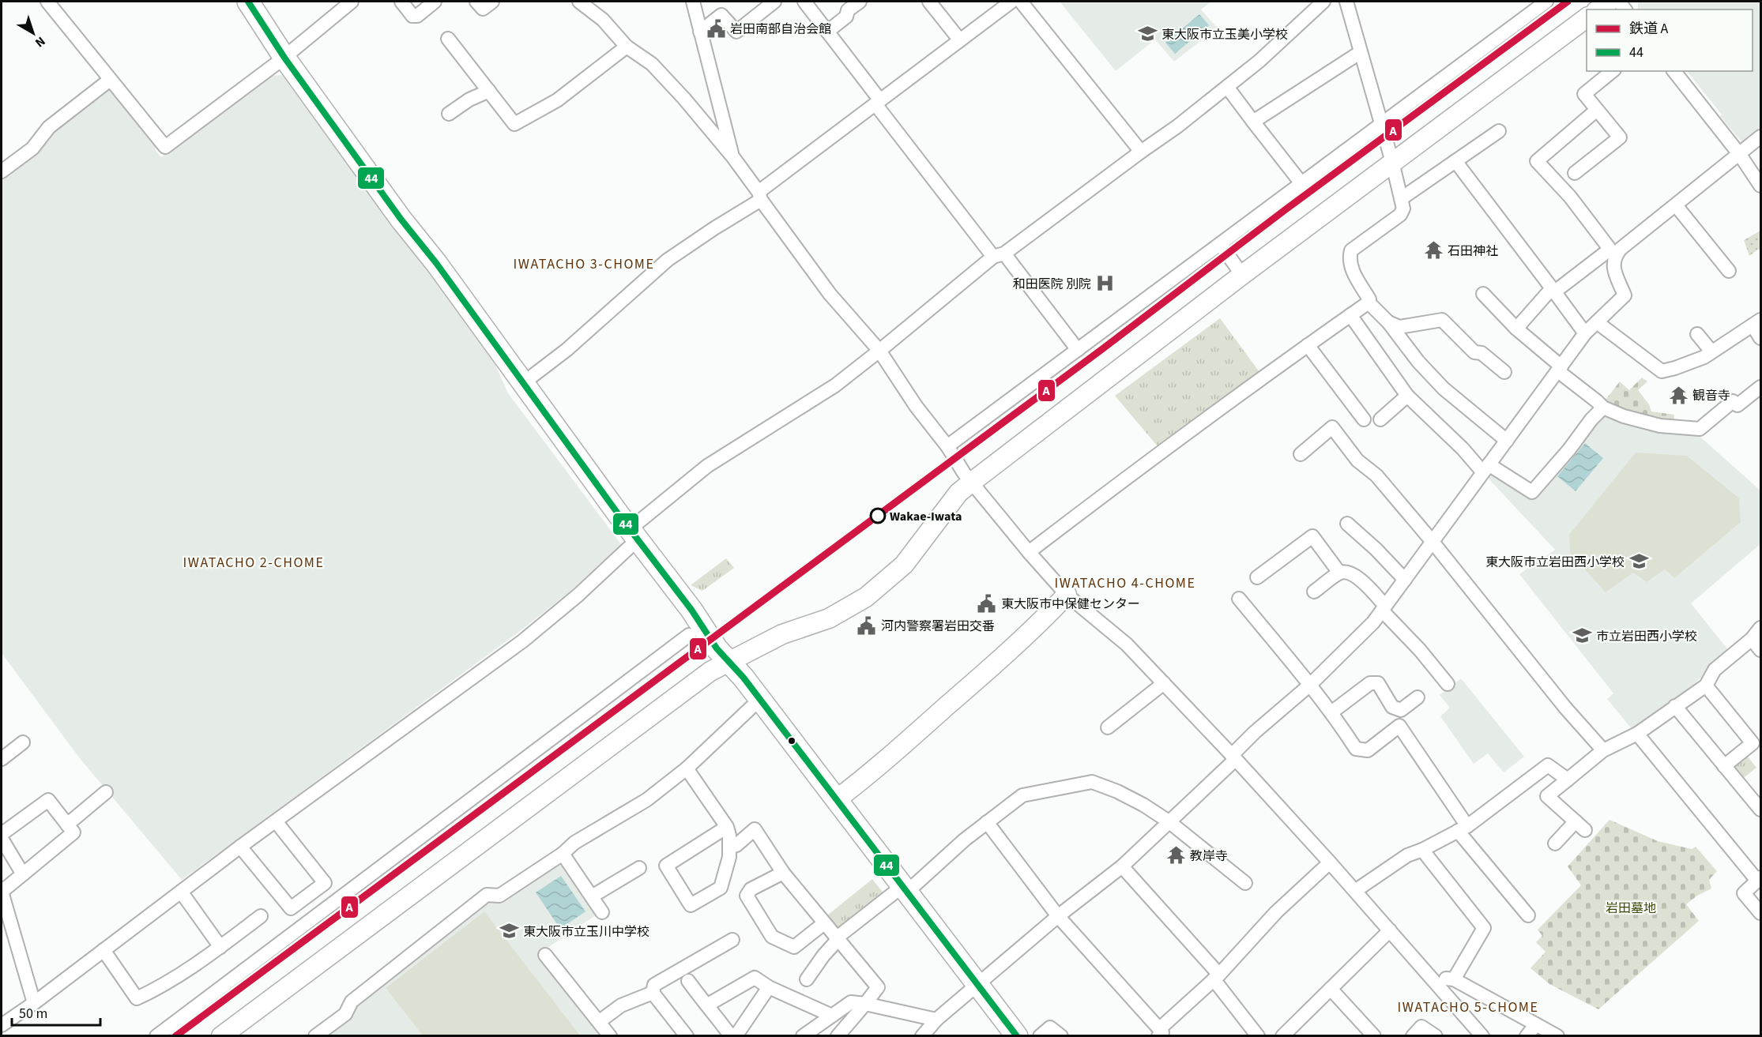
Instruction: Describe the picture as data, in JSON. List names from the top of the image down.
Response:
{
  "districts": [
    "IWATACHO 3-CHOME",
    "IWATACHO 2-CHOME",
    "IWATACHO 4-CHOME",
    "IWATACHO 5-CHOME"
  ],
  "parks": ["岩田墓地"],
  "places": {
    "public building": ["岩田南部自治会館", "東大阪市中保健センター", "河内警察署岩田交番"],
    "school or university": [
      "東大阪市立玉美小学校",
      "東大阪市立岩田西小学校",
      "市立岩田西小学校",
      "東大阪市立玉川中学校"
    ],
    "temple": ["石田神社", "観音寺", "教岸寺"],
    "hospital": ["和田医院 別院"],
    "other": ["Wakae-Iwata"]
  },
  "lines": ["rail line A", "transit line 44"],
  "legend": ["鉄道 A", "44"],
  "scale_bar": "50 m",
  "north": "bottom right"
}
